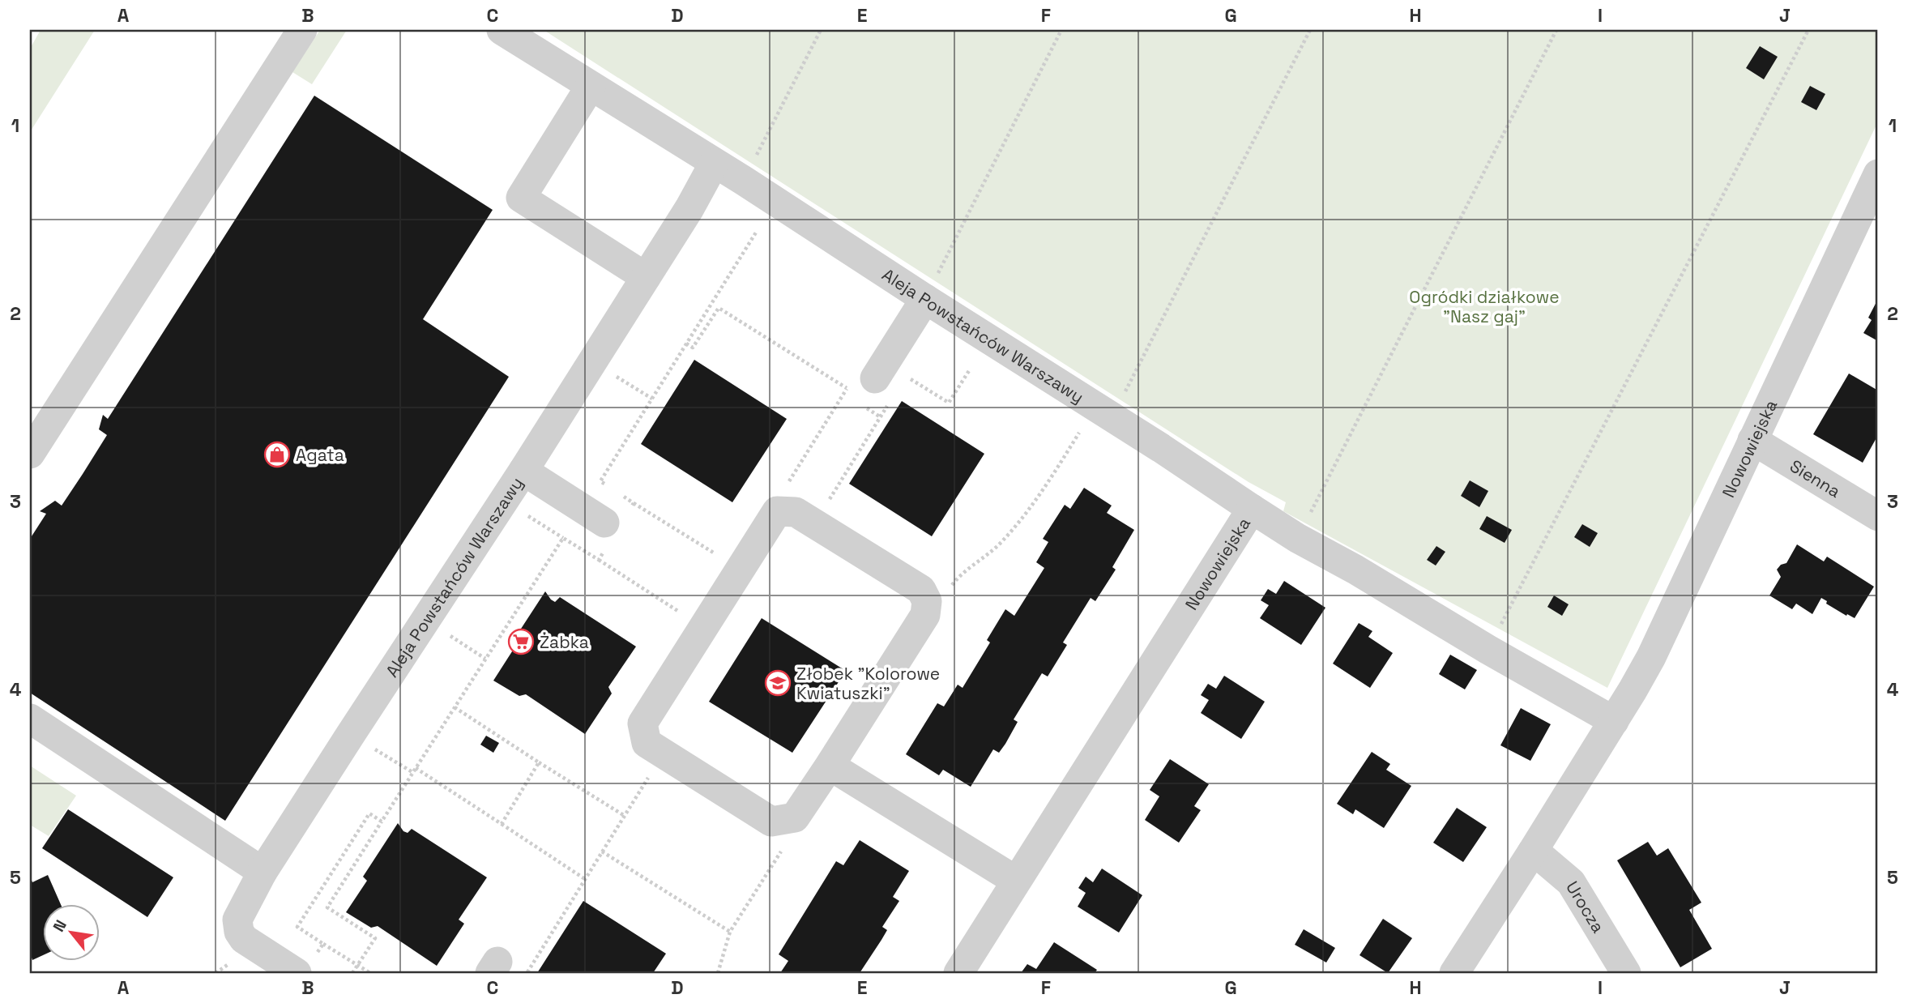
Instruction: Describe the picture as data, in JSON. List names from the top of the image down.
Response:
{
  "streets": {
    "street": [
      "Aleja Powstańców Warszawy",
      "Nowowiejska",
      "Sienna",
      "Urocza"
    ]
  },
  "crossings": [
    ["Aleja Powstańców Warszawy", "Nowowiejska"],
    ["Nowowiejska", "Sienna"],
    ["Nowowiejska", "Urocza"]
  ],
  "parks": ["Ogródki działkowe \"Nasz gaj\""],
  "places": {
    "shop": ["Agata"],
    "supermarket": ["Żabka"],
    "school or university": ["Złobek \"Kolorowe Kwiatuszki\""]
  },
  "north": "top left",
  "grid": {
    "columns": [
      "A",
      "B",
      "C",
      "D",
      "E",
      "F",
      "G",
      "H",
      "I",
      "J"
    ],
    "rows": [
      "1",
      "2",
      "3",
      "4",
      "5"
    ]
  }
}
